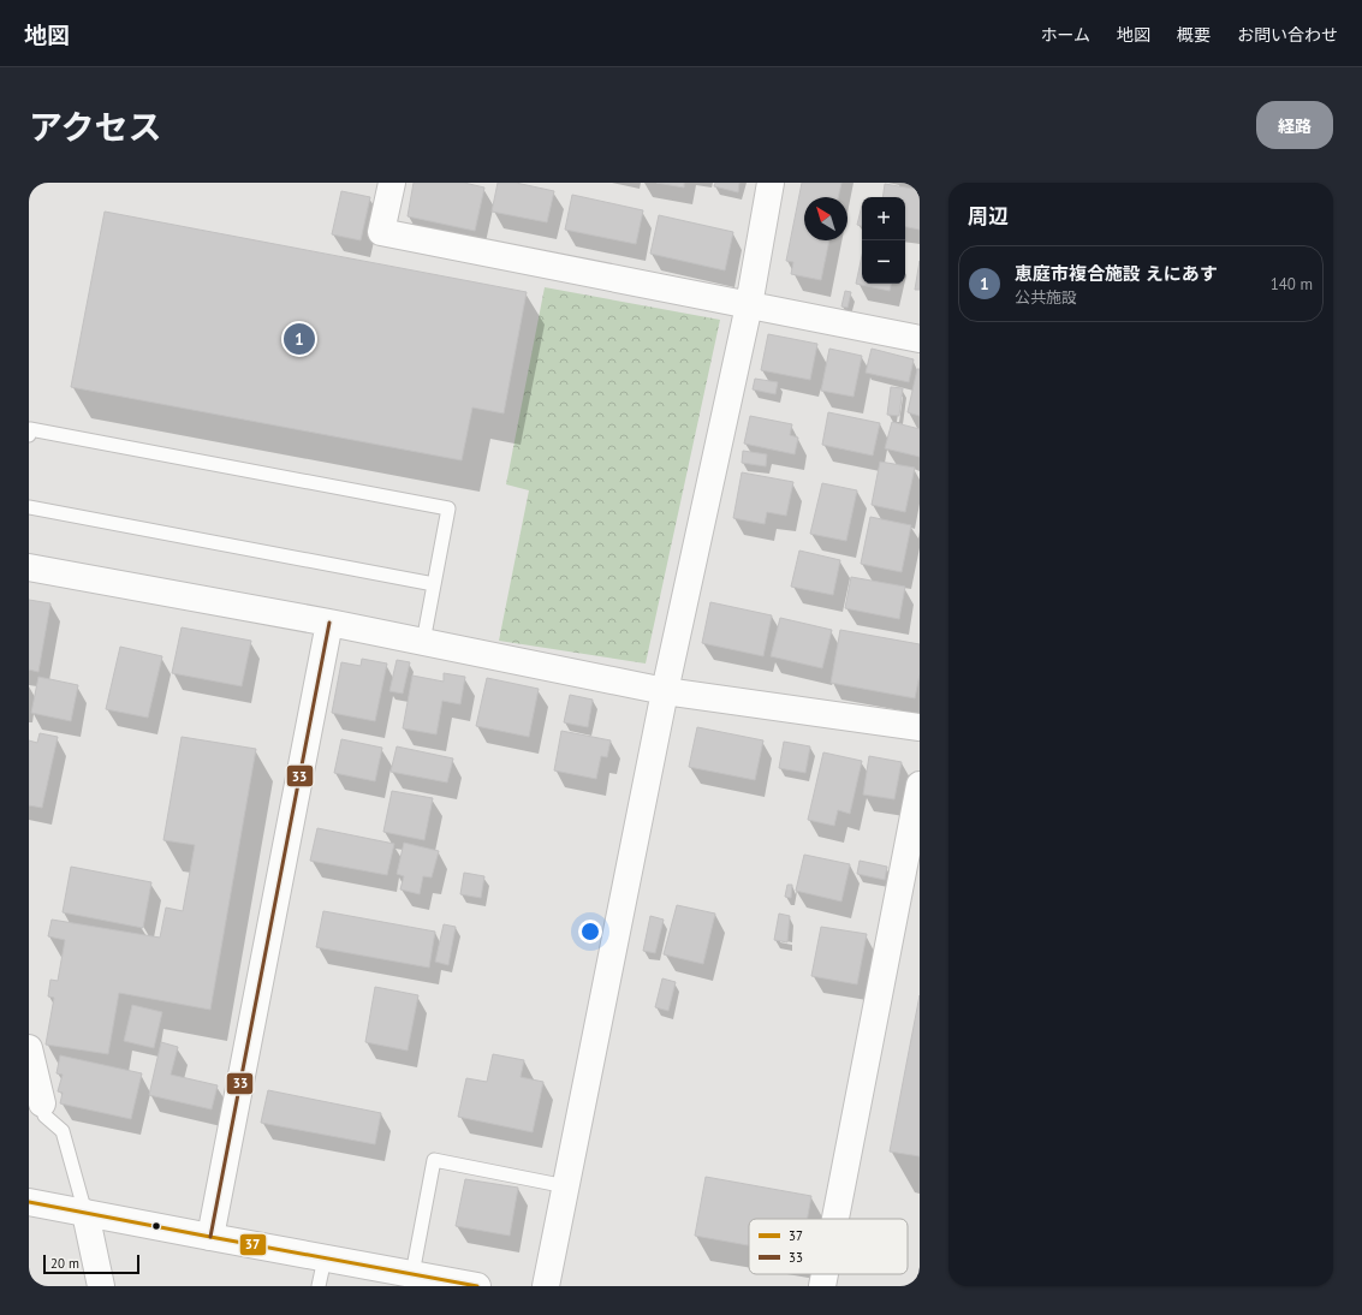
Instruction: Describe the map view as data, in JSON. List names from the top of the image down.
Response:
{
  "lines": ["transit line 33", "transit line 37"],
  "legend": ["37", "33"],
  "scale_bar": "20 m",
  "north": "top left",
  "page": {
    "header": "地図",
    "nav": [
      "ホーム",
      "地図",
      "概要",
      "お問い合わせ"
    ],
    "title": "アクセス",
    "buttons": "経路",
    "heading": "周辺",
    "map_buttons": ["+", "−"],
    "list": [
      {
        "mark": "1",
        "name": "恵庭市複合施設 えにあす",
        "note": "公共施設",
        "value": "140 m"
      }
    ],
    "pins": "1",
    "scale": "20 m"
  }
}
